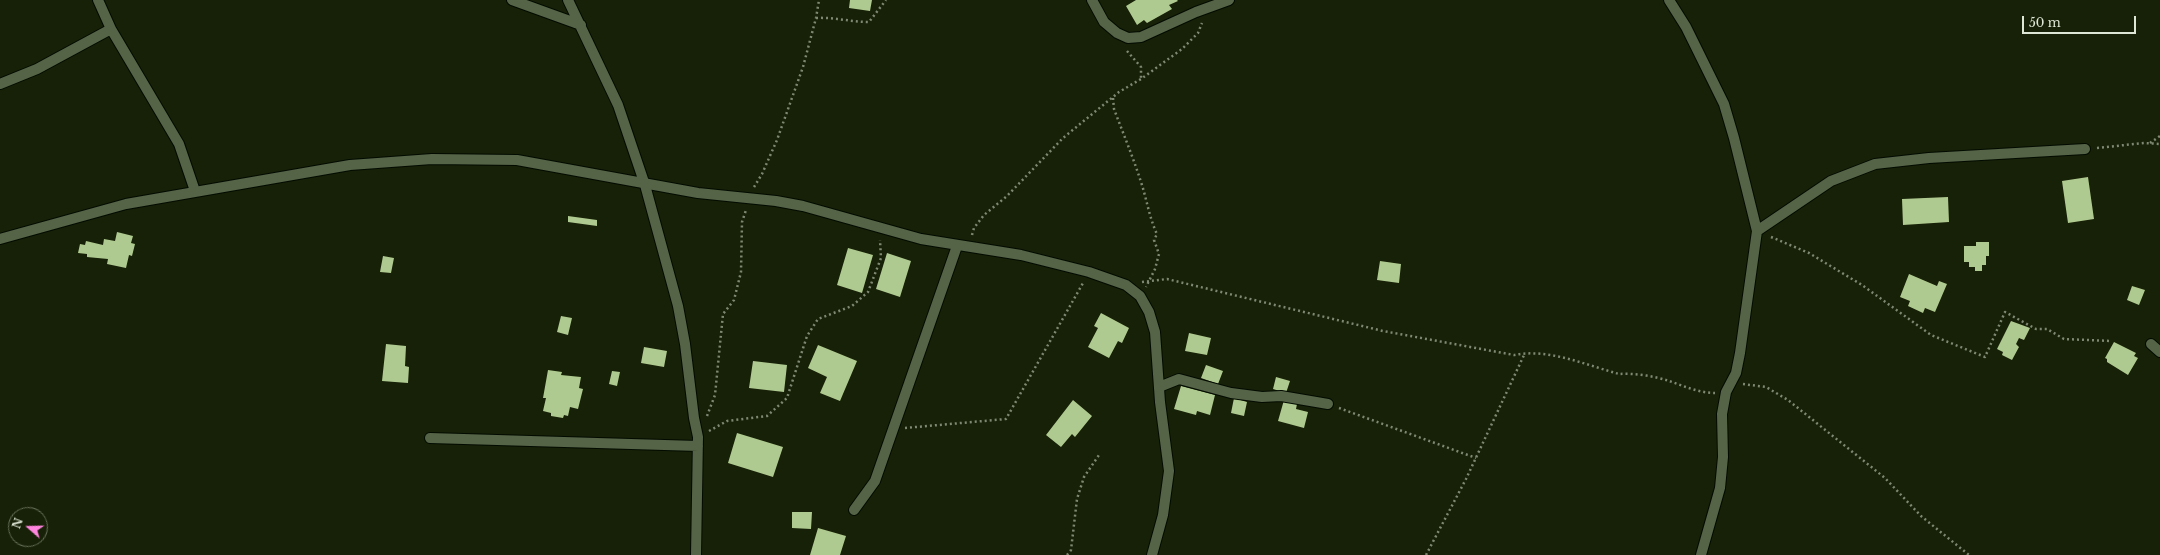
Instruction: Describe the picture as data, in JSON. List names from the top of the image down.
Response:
{
  "scale_bar": "50 m",
  "north": "left"
}
